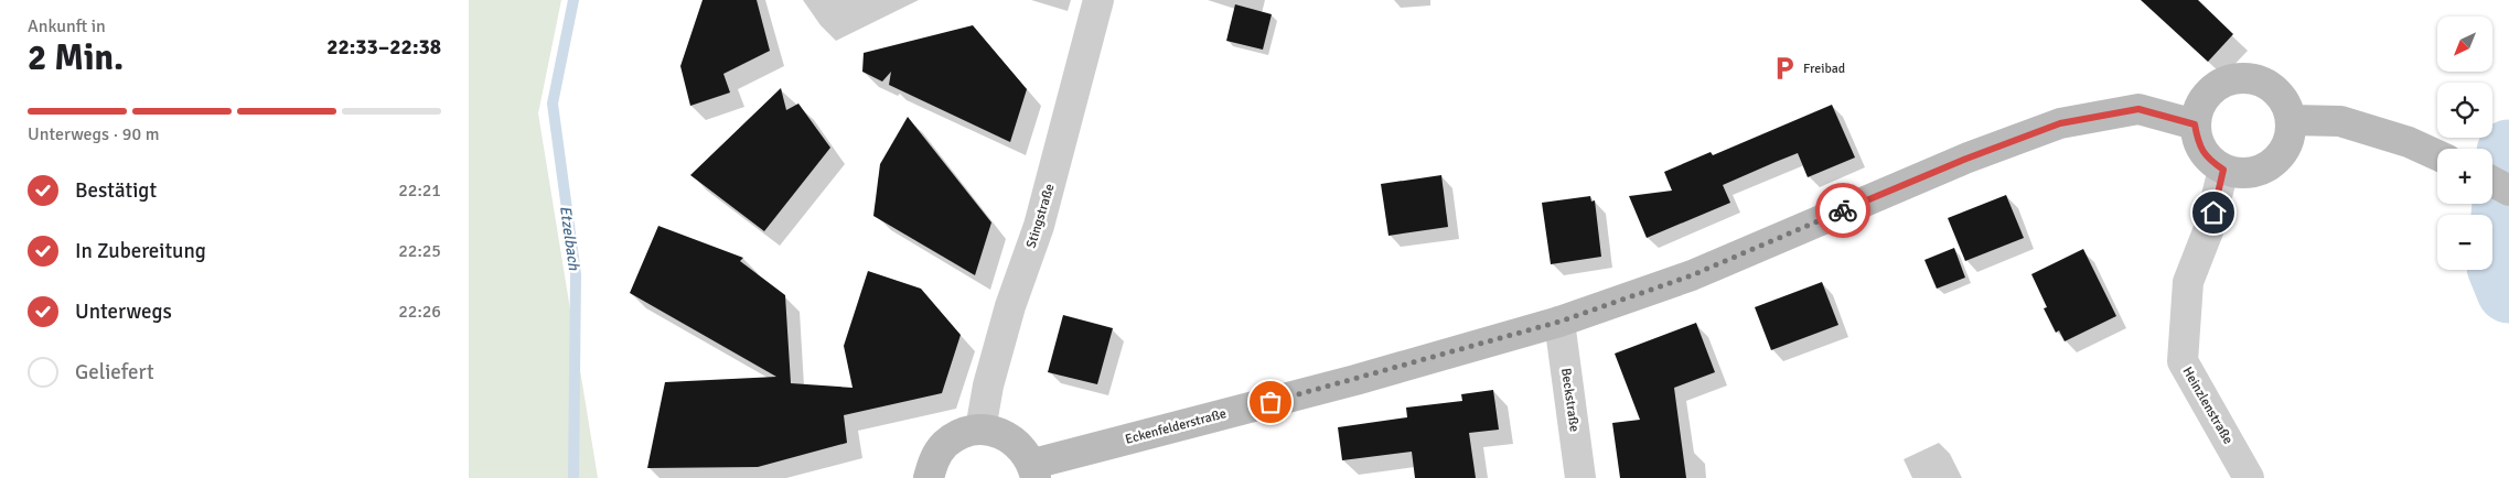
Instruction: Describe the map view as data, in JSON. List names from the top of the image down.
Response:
{
  "streets": {
    "main road": ["Eckenfelderstraße"],
    "street": ["Stingstraße", "Beckstraße", "Heinzlenstraße"]
  },
  "crossings": [
    ["Beckstraße", "Eckenfelderstraße"],
    ["Heinzlenstraße", "Eckenfelderstraße"]
  ],
  "water": ["Etzelbach"],
  "places": {
    "parking": ["Freibad"]
  },
  "north": "bottom left",
  "page": {
    "heading": ["2 Min.", "Ankunft in", "22:33–22:38"],
    "map_buttons": ["+", "−"],
    "bar": "Unterwegs · 90 m",
    "list": [
      ["Bestätigt", "22:21"],
      ["In Zubereitung", "22:25"],
      ["Unterwegs", "22:26"],
      "Geliefert"
    ]
  }
}
